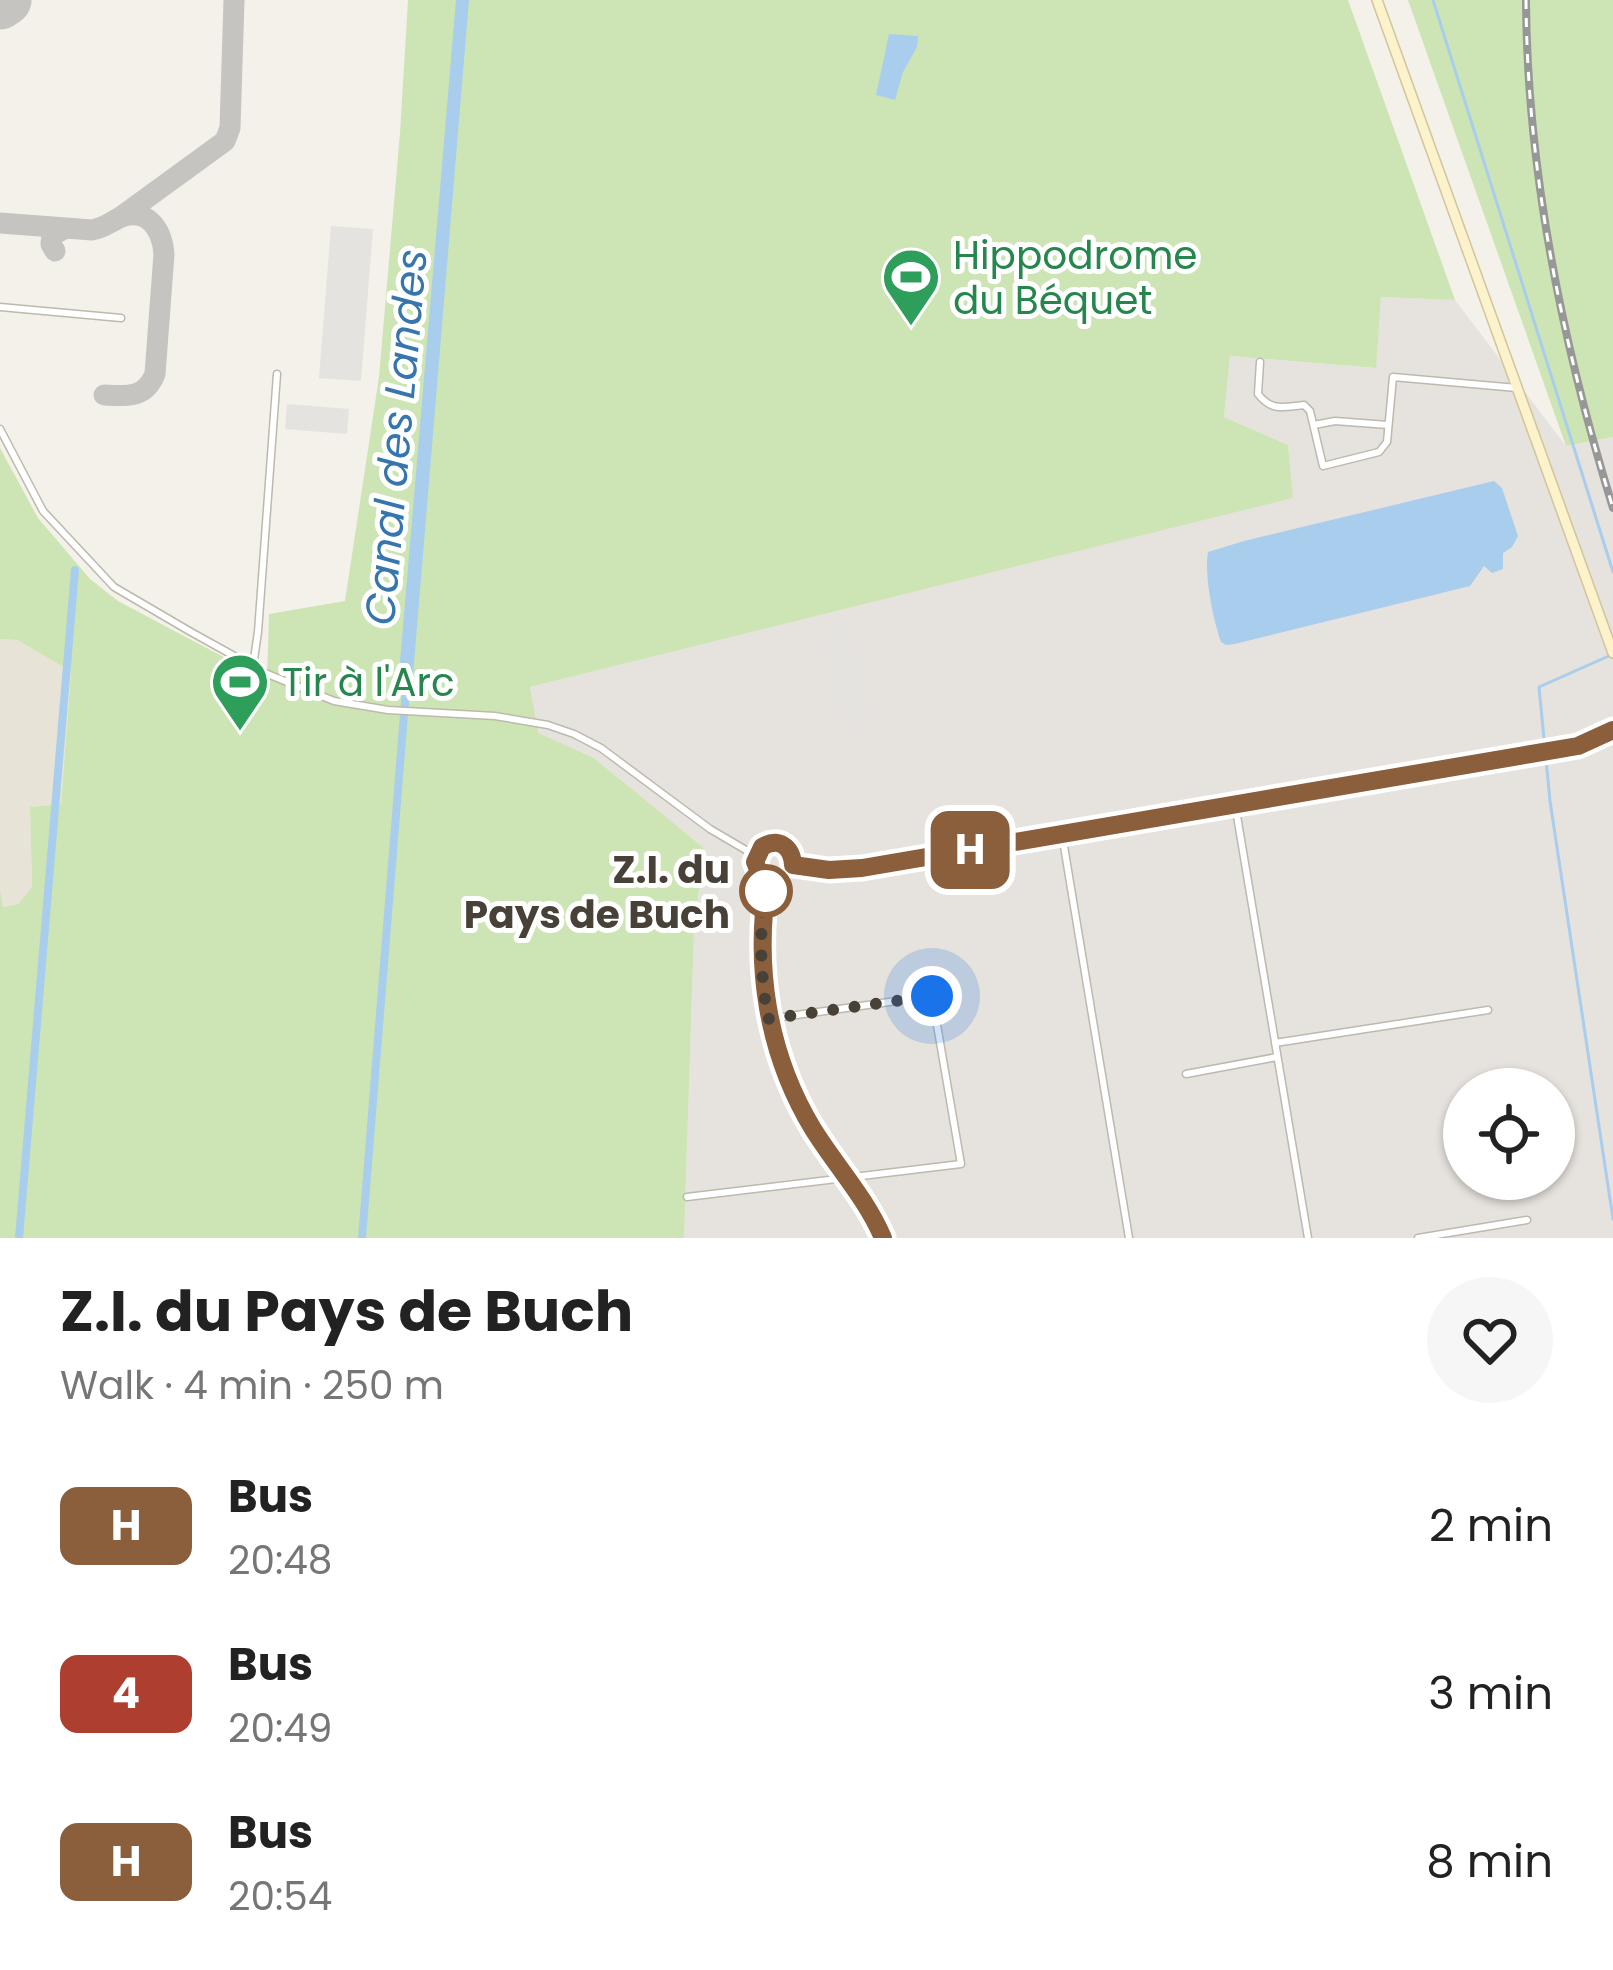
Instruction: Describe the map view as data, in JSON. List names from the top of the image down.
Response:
{
  "water": ["Canal des Landes"],
  "places": {
    "sports": ["Hippodrome du Béquet", "Tir à l'Arc"],
    "other": ["Z.I. du Pays de Buch"]
  },
  "lines": ["bus line H"],
  "page": {
    "on_map": "H",
    "heading": ["Z.I. du Pays de Buch", "Walk · 4 min · 250 m"],
    "list": [
      {
        "mark": "H",
        "name": "Bus",
        "note": "20:48",
        "value": "2 min"
      },
      {
        "mark": "4",
        "name": "Bus",
        "note": "20:49",
        "value": "3 min"
      },
      {
        "mark": "H",
        "name": "Bus",
        "note": "20:54",
        "value": "8 min"
      }
    ]
  }
}
